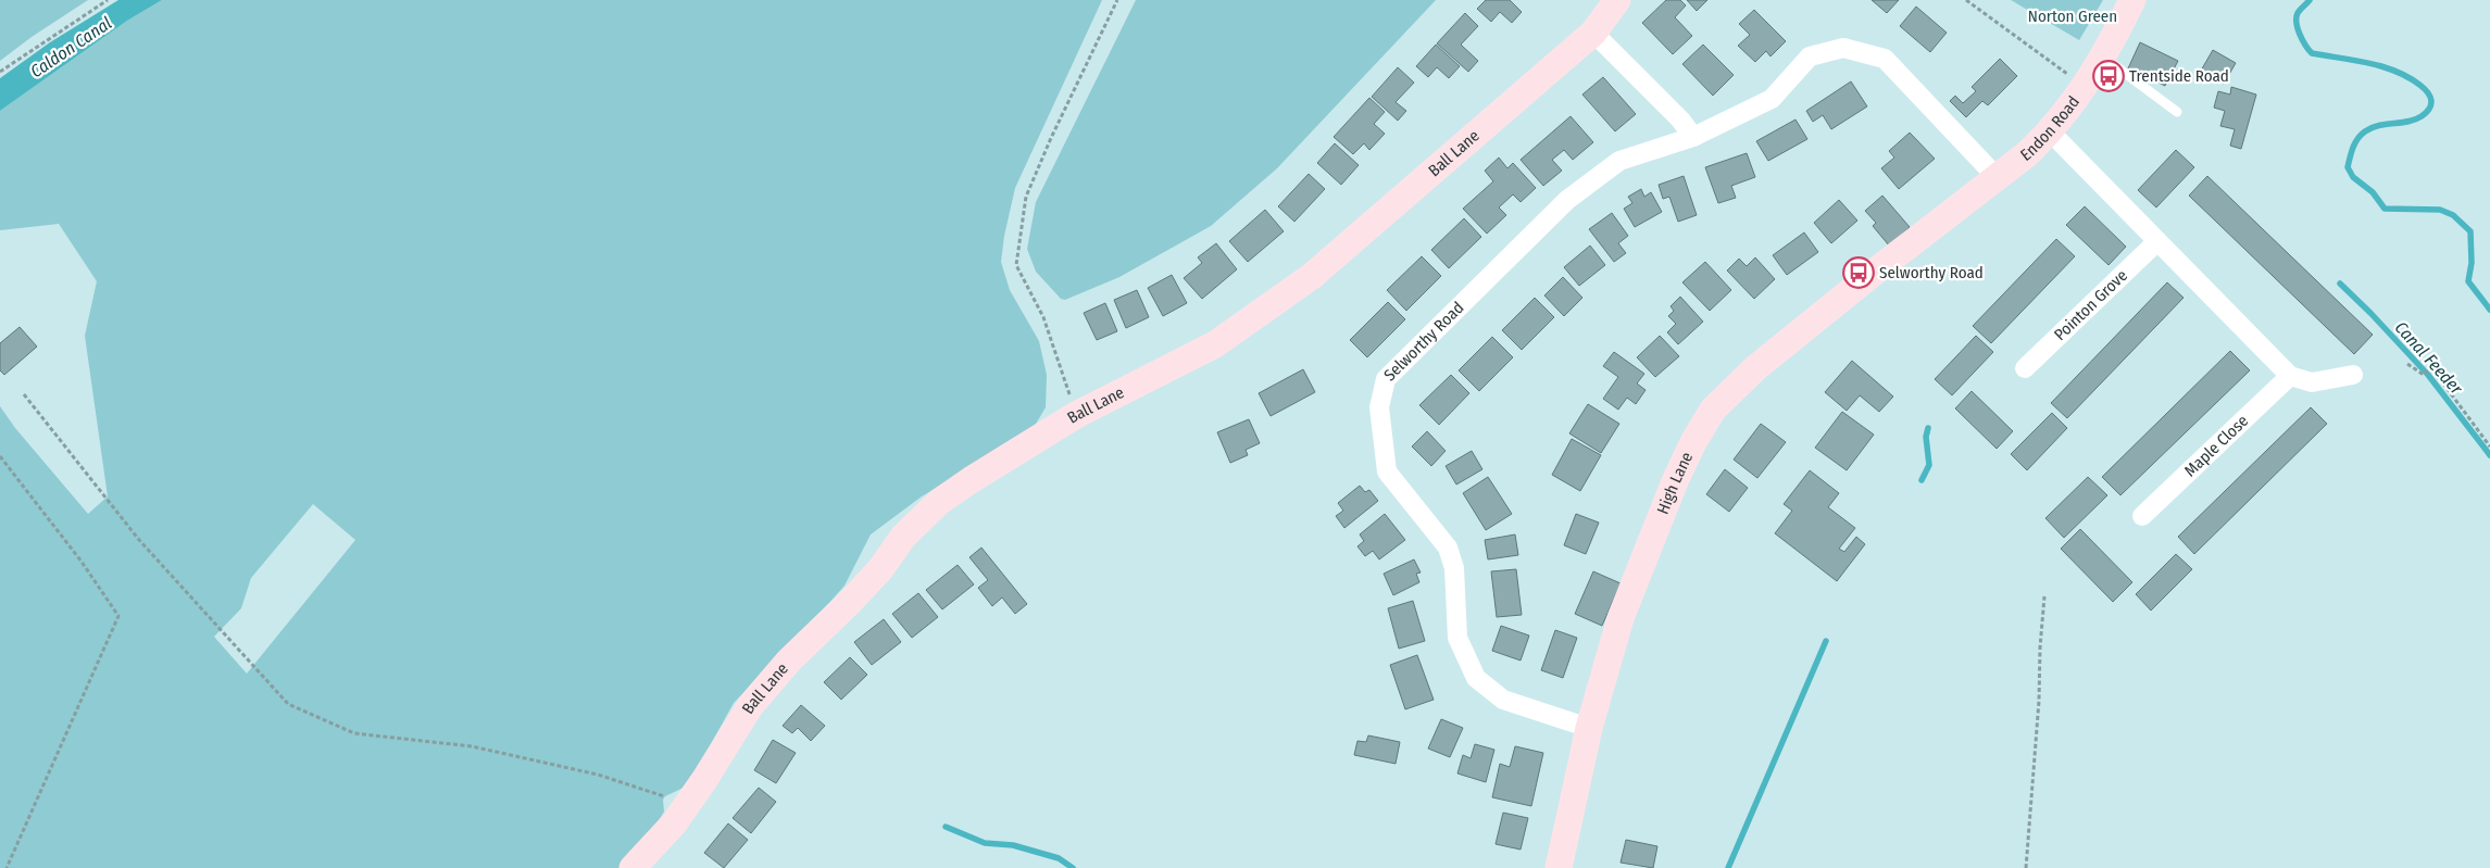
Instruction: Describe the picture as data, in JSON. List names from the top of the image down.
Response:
{
  "streets": {
    "street": [
      "Endon Road",
      "Ball Lane",
      "Pointon Grove",
      "Selworthy Road",
      "Maple Close",
      "High Lane"
    ]
  },
  "crossings": [
    ["Endon Road", "Selworthy Road"],
    ["Endon Road", "High Lane"],
    ["Selworthy Road", "High Lane"]
  ],
  "water": ["Caldon Canal", "Canal Feeder"],
  "parks": ["Norton Green"],
  "places": {
    "bus stop": ["Trentside Road", "Selworthy Road"]
  }
}
